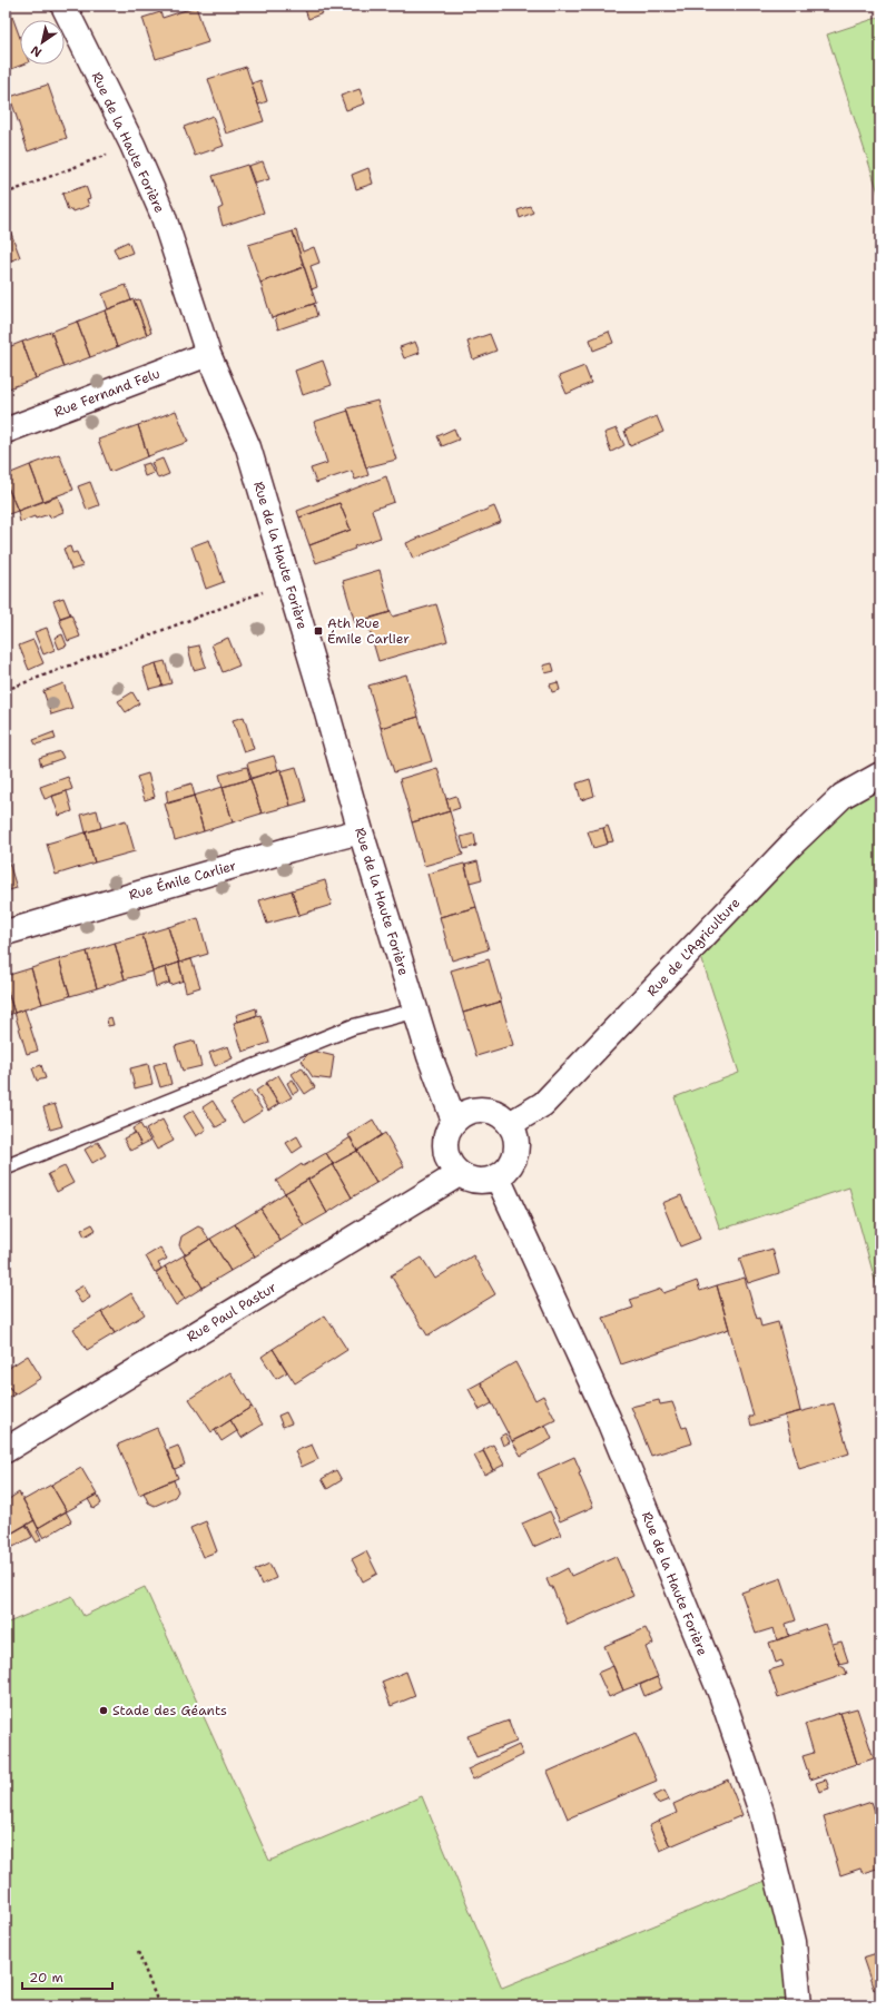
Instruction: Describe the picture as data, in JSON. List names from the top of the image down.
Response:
{
  "streets": {
    "street": [
      "Rue de la Haute Forière",
      "Rue Fernand Felu",
      "Rue Émile Carlier",
      "Rue de L'Agriculture",
      "Rue Paul Pastur"
    ]
  },
  "crossings": [
    ["Rue de la Haute Forière", "Rue Fernand Felu"],
    ["Rue de la Haute Forière", "Rue Émile Carlier"],
    ["Rue de la Haute Forière", "Rue de L'Agriculture"],
    ["Rue de la Haute Forière", "Rue Paul Pastur"],
    ["Rue de L'Agriculture", "Rue Paul Pastur"]
  ],
  "places": {
    "transit": ["Ath Rue Émile Carlier"],
    "other": ["Stade des Géants"]
  },
  "scale_bar": "20 m",
  "north": "bottom left"
}
